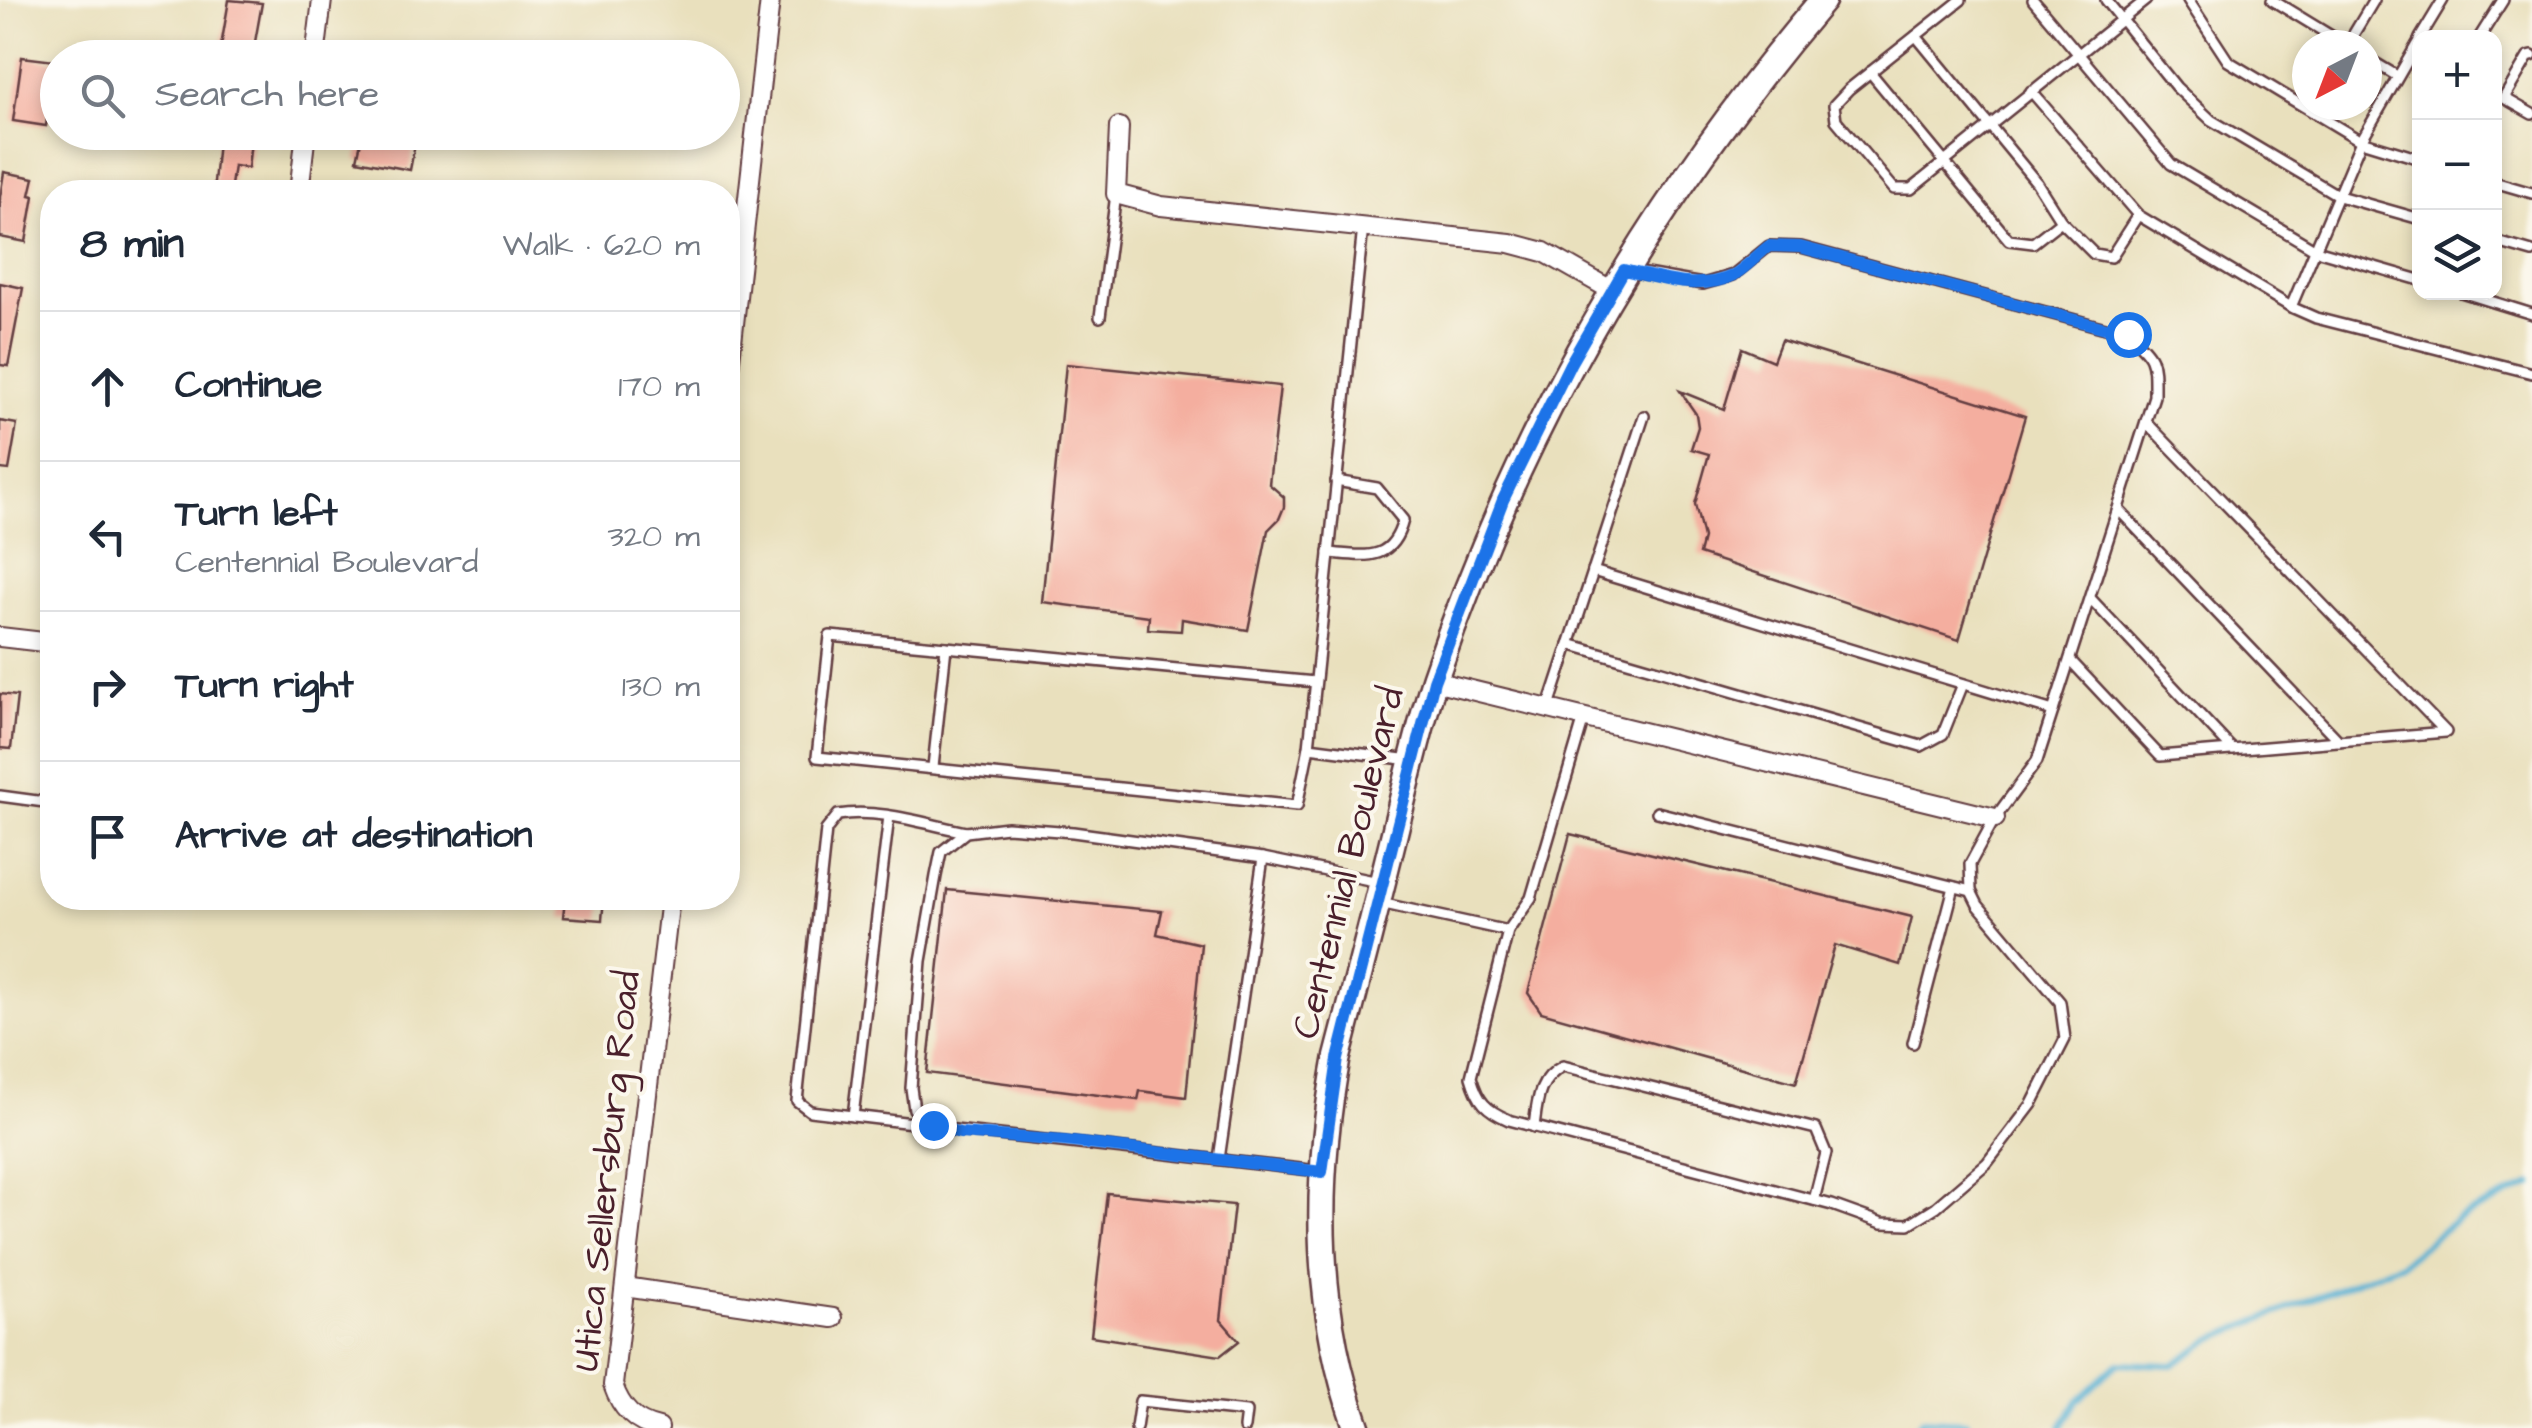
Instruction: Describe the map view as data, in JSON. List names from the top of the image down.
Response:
{
  "streets": {
    "street": ["Centennial Boulevard", "Utica Sellersburg Road"]
  },
  "north": "bottom left",
  "page": {
    "map_buttons": ["+", "−"],
    "search": "Search here",
    "heading": ["8 min", "Walk · 620 m"],
    "list": [
      ["Continue", "170 m"],
      ["Turn left", "Centennial Boulevard", "320 m"],
      ["Turn right", "130 m"],
      "Arrive at destination"
    ]
  }
}
